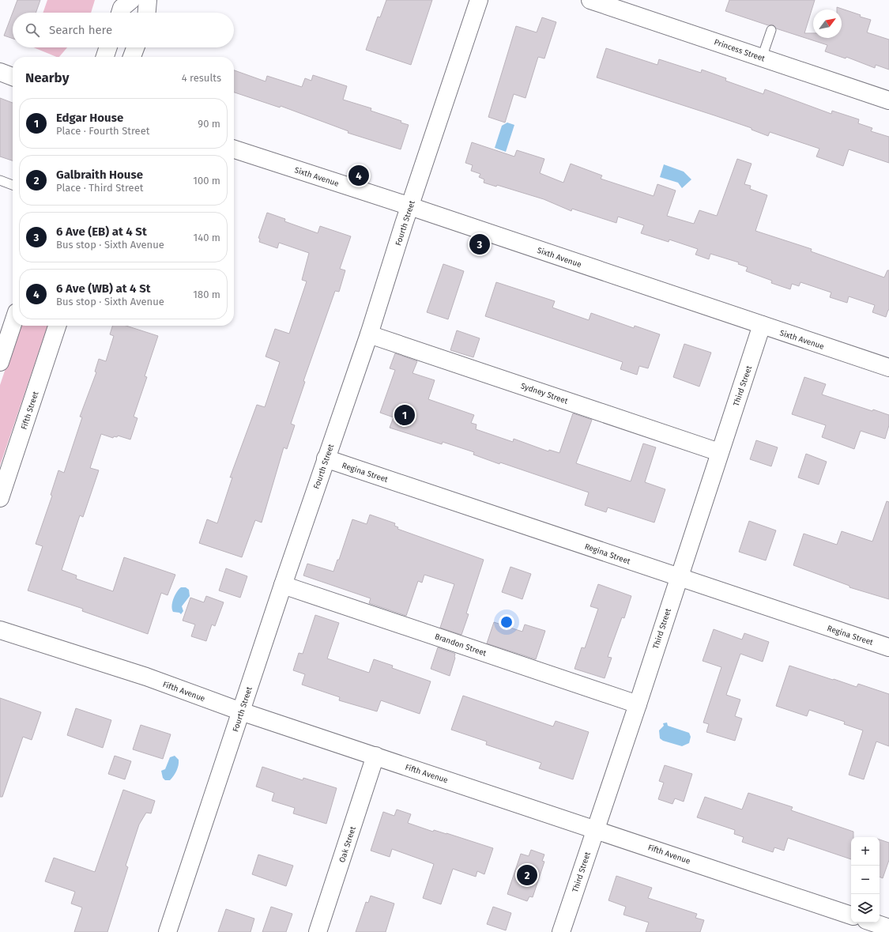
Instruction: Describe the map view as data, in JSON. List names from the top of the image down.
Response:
{
  "streets": {
    "street": [
      "Princess Street",
      "Sixth Avenue",
      "Fourth Street",
      "Third Street",
      "Sydney Street",
      "Fifth Street",
      "Regina Street",
      "Brandon Street",
      "Fifth Avenue",
      "Oak Street"
    ]
  },
  "crossings": [
    ["Sixth Avenue", "Fourth Street"],
    ["Sixth Avenue", "Third Street"],
    ["Fourth Street", "Sydney Street"],
    ["Fourth Street", "Regina Street"],
    ["Fourth Street", "Brandon Street"],
    ["Fourth Street", "Fifth Avenue"],
    ["Third Street", "Sydney Street"],
    ["Third Street", "Regina Street"],
    ["Third Street", "Brandon Street"],
    ["Third Street", "Fifth Avenue"],
    ["Fifth Avenue", "Oak Street"]
  ],
  "north": "top right",
  "page": {
    "search": "Search here",
    "heading": ["Nearby", "4 results"],
    "list": [
      {
        "mark": "1",
        "name": "Edgar House",
        "note": "Place · Fourth Street",
        "value": "90 m"
      },
      {
        "mark": "2",
        "name": "Galbraith House",
        "note": "Place · Third Street",
        "value": "100 m"
      },
      {
        "mark": "3",
        "name": "6 Ave (EB) at 4 St",
        "note": "Bus stop · Sixth Avenue",
        "value": "140 m"
      },
      {
        "mark": "4",
        "name": "6 Ave (WB) at 4 St",
        "note": "Bus stop · Sixth Avenue",
        "value": "180 m"
      }
    ],
    "pins": [
      "4",
      "3",
      "1",
      "2"
    ],
    "map_buttons": ["+", "−"]
  }
}
